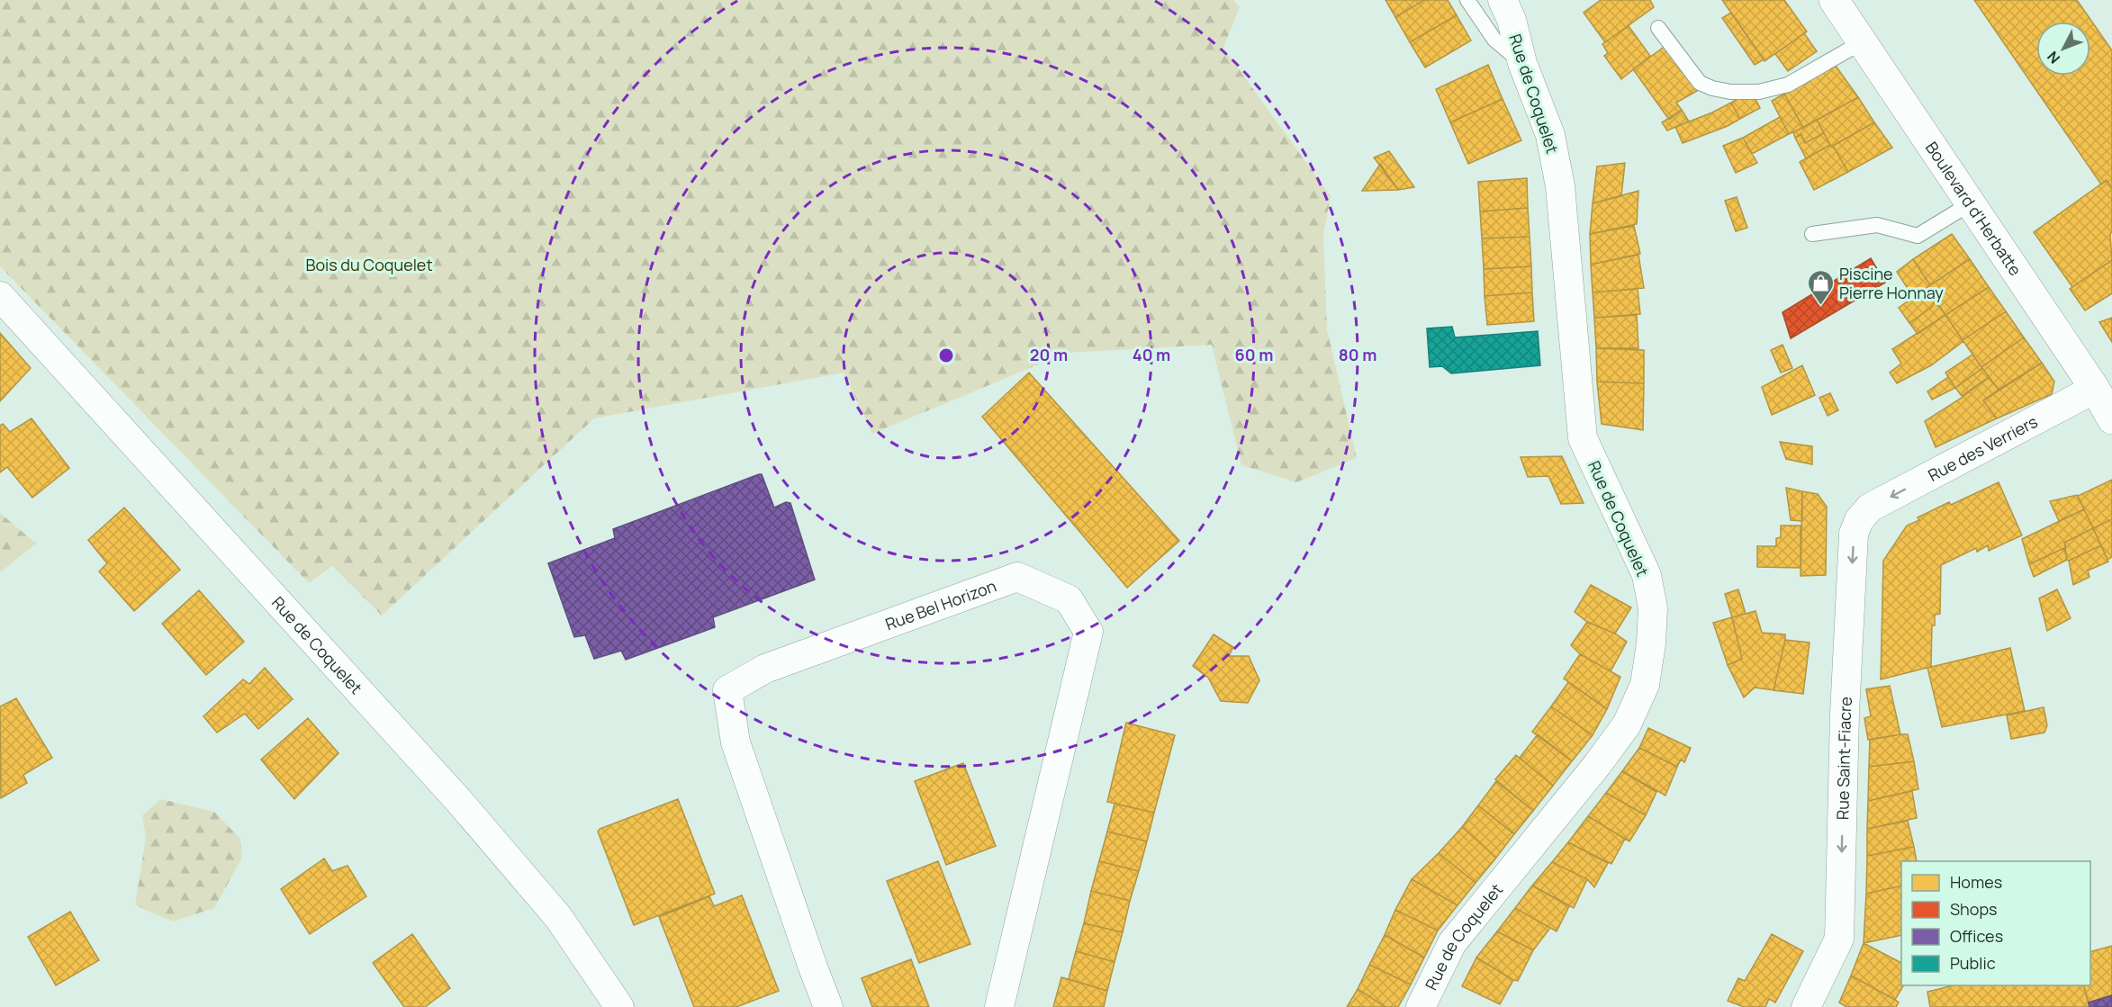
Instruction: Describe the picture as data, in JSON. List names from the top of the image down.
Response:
{
  "streets": {
    "street": [
      "Rue de Coquelet",
      "Boulevard d'Herbatte",
      "Rue des Verriers",
      "Rue Bel Horizon",
      "Rue Saint-Fiacre"
    ]
  },
  "crossings": [
    ["Boulevard d'Herbatte", "Rue des Verriers"],
    ["Rue des Verriers", "Rue Saint-Fiacre"]
  ],
  "one_way": ["Rue des Verriers", "Rue Saint-Fiacre"],
  "parks": ["Bois du Coquelet"],
  "places": {
    "shop": ["Piscine Pierre Honnay"]
  },
  "legend": [
    "Homes",
    "Shops",
    "Offices",
    "Public"
  ],
  "north": "bottom left",
  "rings": [
    "20 m",
    "40 m",
    "60 m",
    "80 m"
  ]
}
